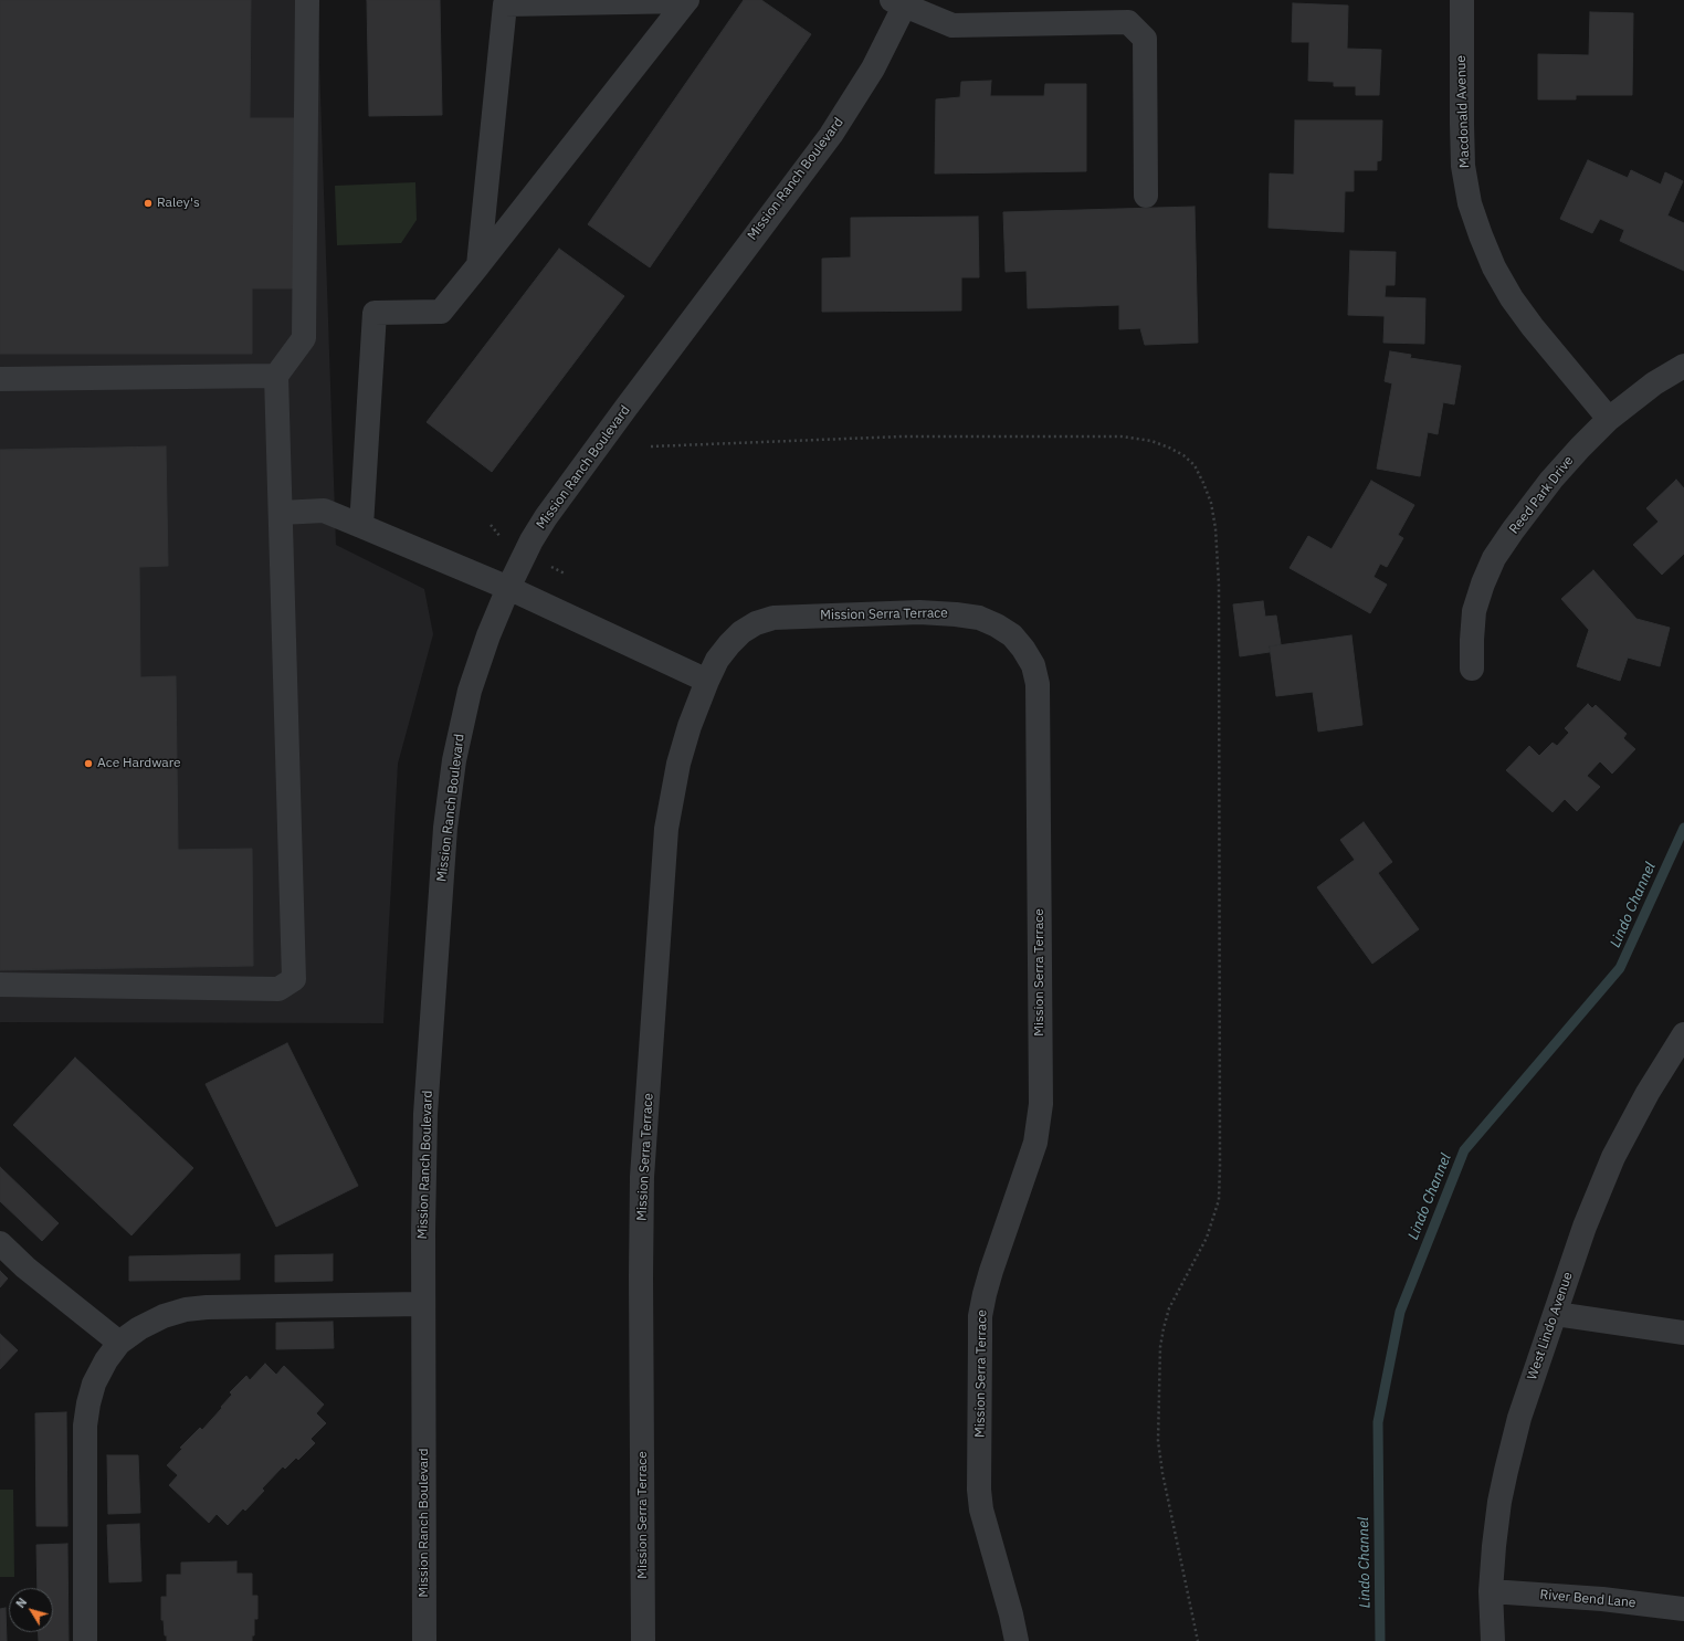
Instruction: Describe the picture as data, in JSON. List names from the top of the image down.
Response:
{
  "streets": {
    "street": [
      "Macdonald Avenue",
      "Mission Ranch Boulevard",
      "Reed Park Drive",
      "Mission Serra Terrace",
      "West Lindo Avenue",
      "River Bend Lane"
    ]
  },
  "crossings": [
    ["Macdonald Avenue", "Reed Park Drive"],
    ["West Lindo Avenue", "River Bend Lane"]
  ],
  "water": ["Lindo Channel"],
  "places": ["Raley's", "Ace Hardware"],
  "north": "top left"
}
